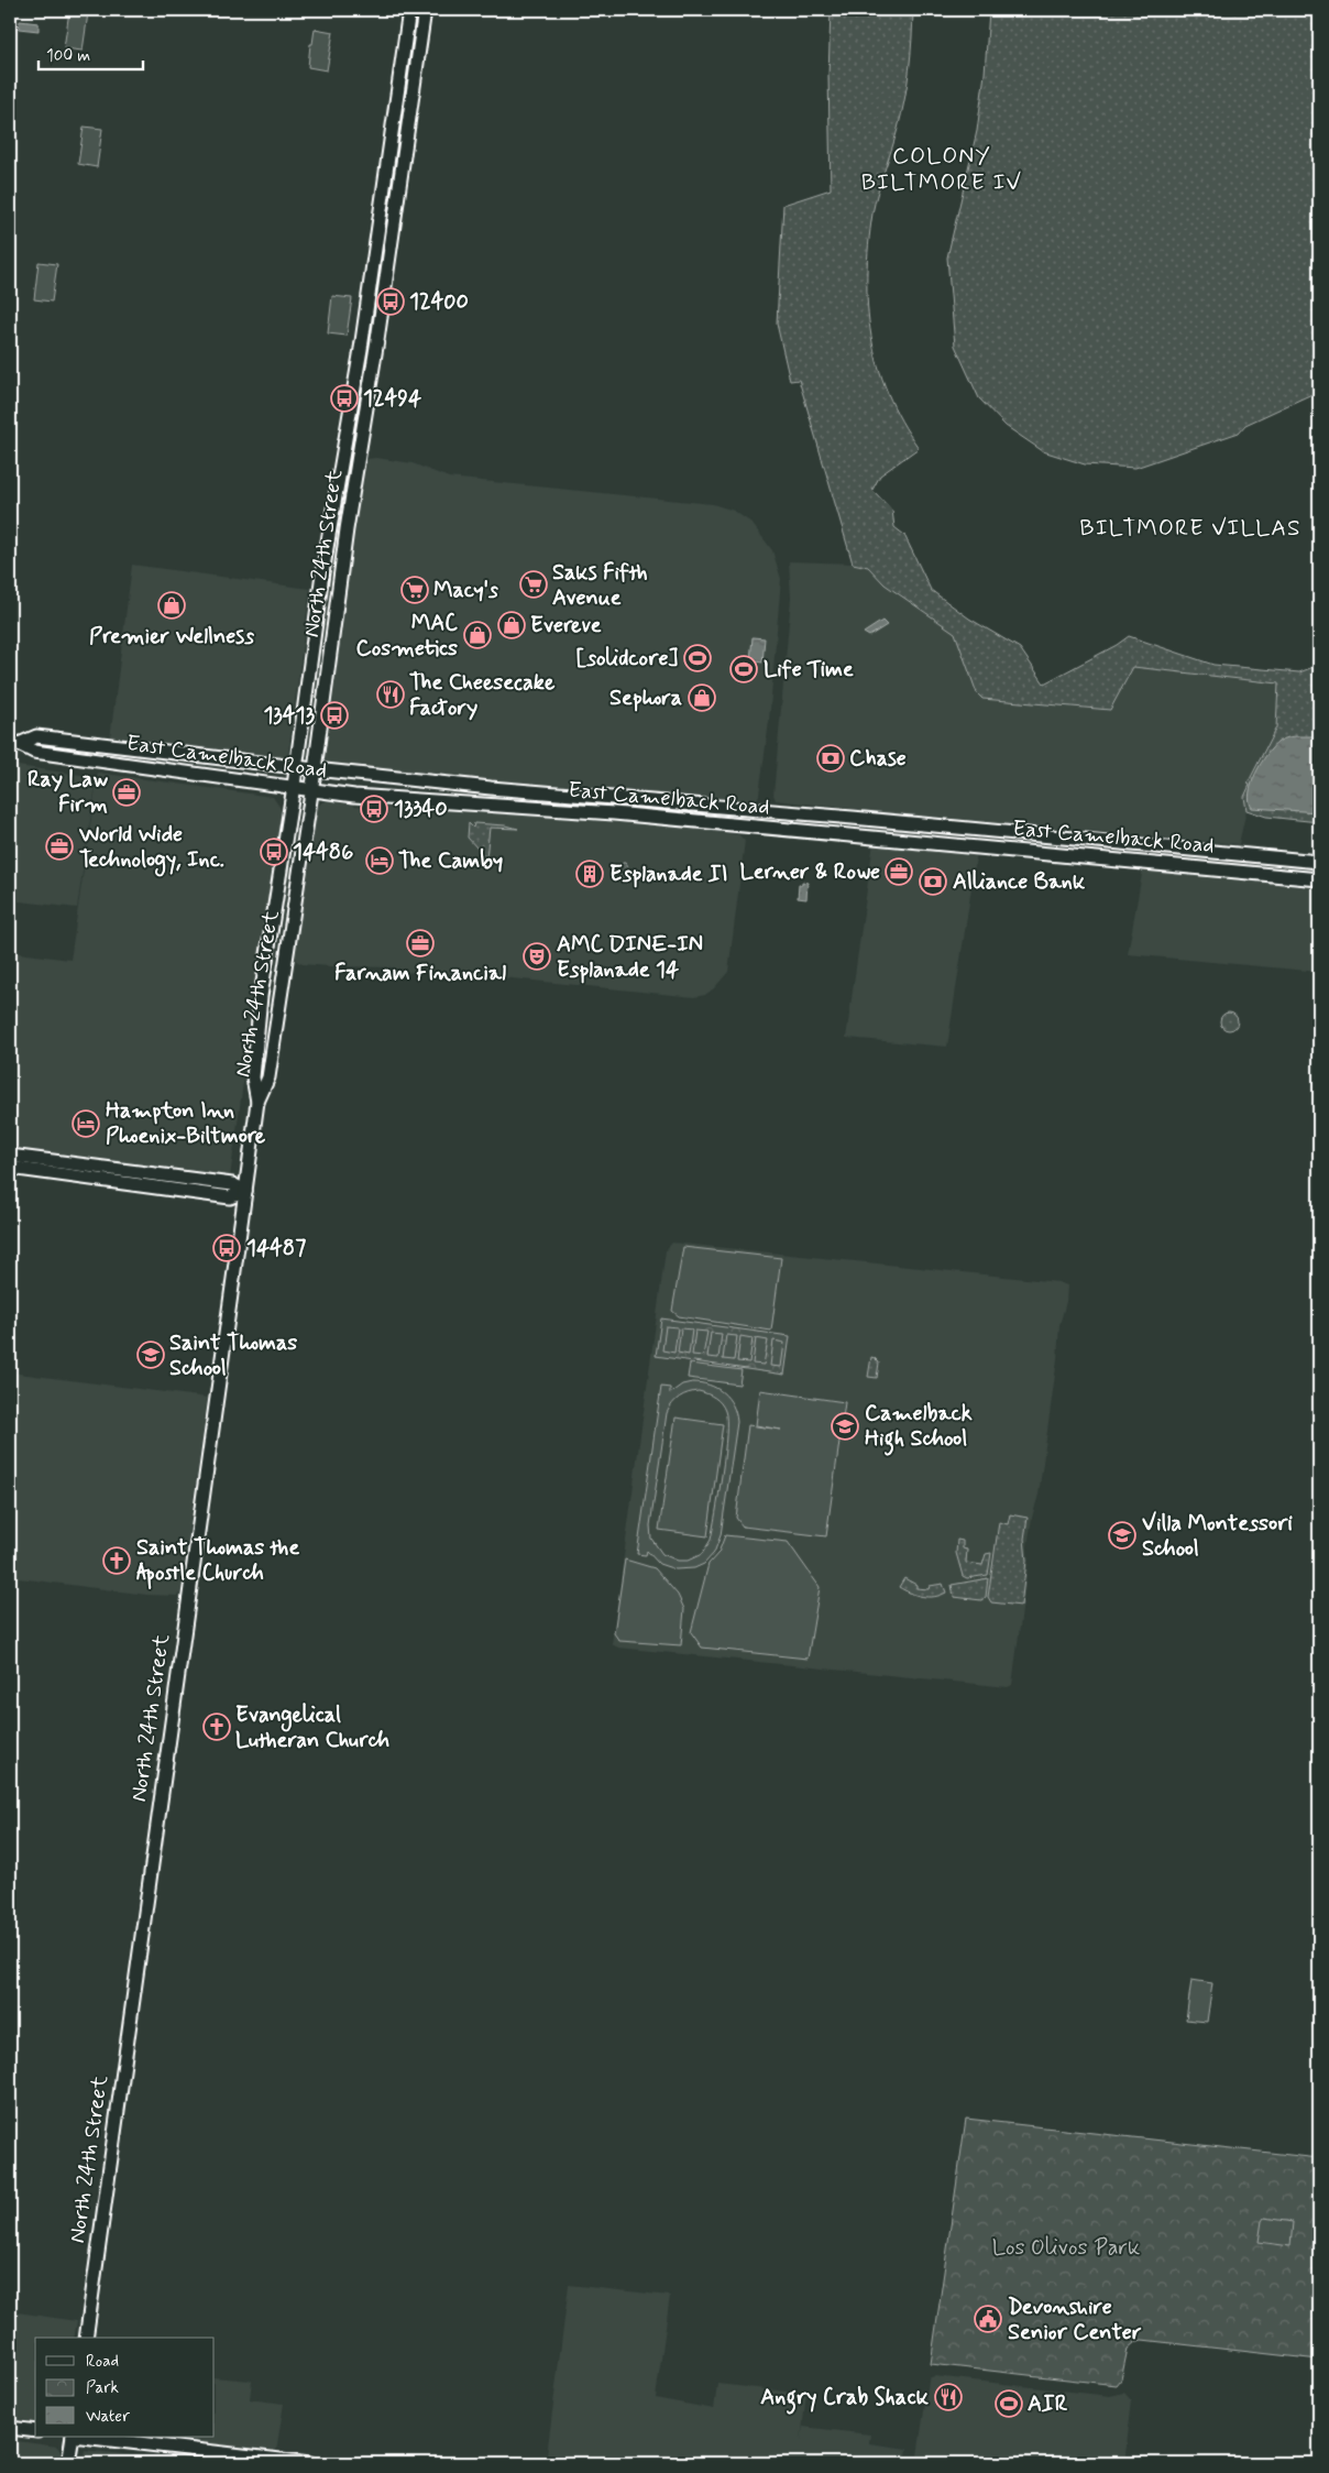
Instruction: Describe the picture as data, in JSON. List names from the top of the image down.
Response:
{
  "streets": {
    "main road": ["North 24th Street", "East Camelback Road"]
  },
  "crossings": [
    ["North 24th Street", "East Camelback Road"]
  ],
  "districts": ["COLONY BILTMORE IV", "BILTMORE VILLAS"],
  "parks": ["Los Olivos Park"],
  "places": {
    "bus stop": [
      "12400",
      "12494",
      "13413",
      "13340",
      "14486",
      "14487"
    ],
    "supermarket": ["Saks Fifth Avenue", "Macy's"],
    "shop": [
      "Premier Wellness",
      "Evereve",
      "MAC Cosmetics",
      "Sephora"
    ],
    "sports": ["[solidcore]", "Life Time", "AIR"],
    "restaurant": ["The Cheesecake Factory", "Angry Crab Shack"],
    "bank": ["Chase", "Alliance Bank"],
    "office": [
      "Ray Law Firm",
      "World Wide Technology, Inc.",
      "Lerner & Rowe",
      "Farnam Financial"
    ],
    "hotel": ["The Camby", "Hampton Inn Phoenix-Biltmore"],
    "building": ["Esplanade II"],
    "theatre": ["AMC DINE-IN Esplanade 14"],
    "school or university": ["Saint Thomas School", "Camelback High School", "Villa Montessori School"],
    "church": ["Saint Thomas the Apostle Church", "Evangelical Lutheran Church"],
    "public building": ["Devonshire Senior Center"]
  },
  "legend": ["Road", "Park", "Water"],
  "scale_bar": "100 m"
}
